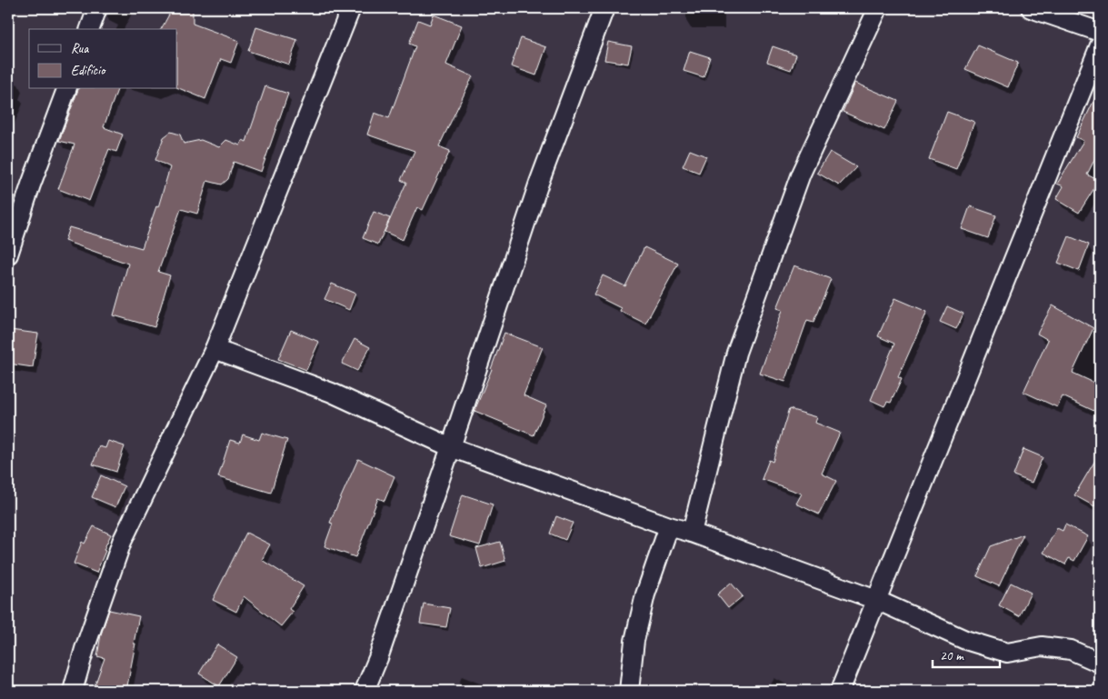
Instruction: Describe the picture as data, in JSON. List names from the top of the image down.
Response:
{
  "legend": ["Rua", "Edifício"],
  "scale_bar": "20 m"
}
